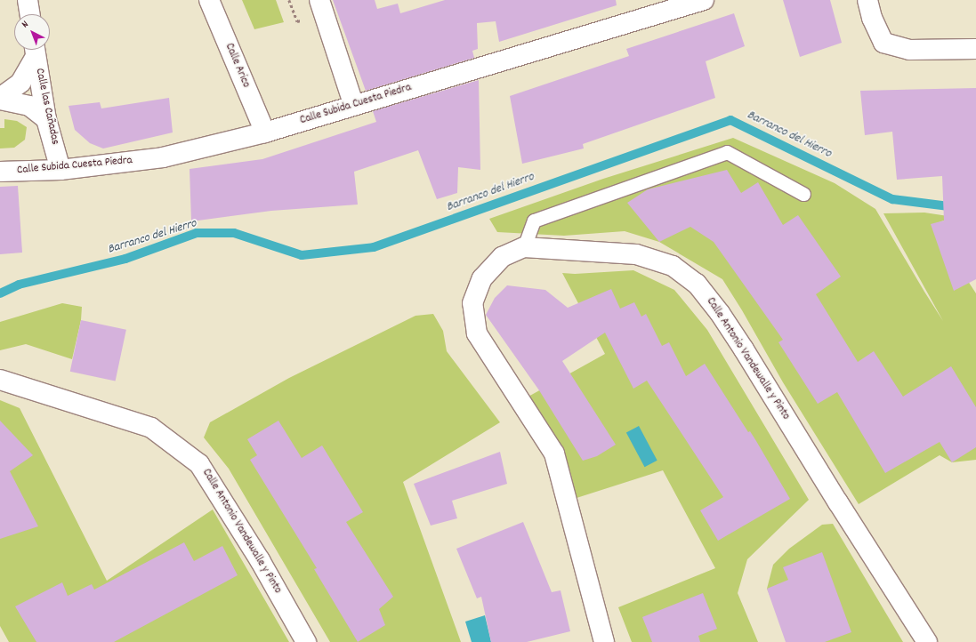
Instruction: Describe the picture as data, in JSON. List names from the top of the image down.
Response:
{
  "streets": {
    "street": [
      "Calle Arico",
      "Calle Subida Cuesta Piedra",
      "Calle las Cañadas",
      "Calle Antonio Vandewalle y Pinto"
    ]
  },
  "crossings": [
    ["Calle Arico", "Calle Subida Cuesta Piedra"],
    ["Calle Subida Cuesta Piedra", "Calle las Cañadas"]
  ],
  "water": ["Barranco del Hierro"],
  "north": "top left"
}
